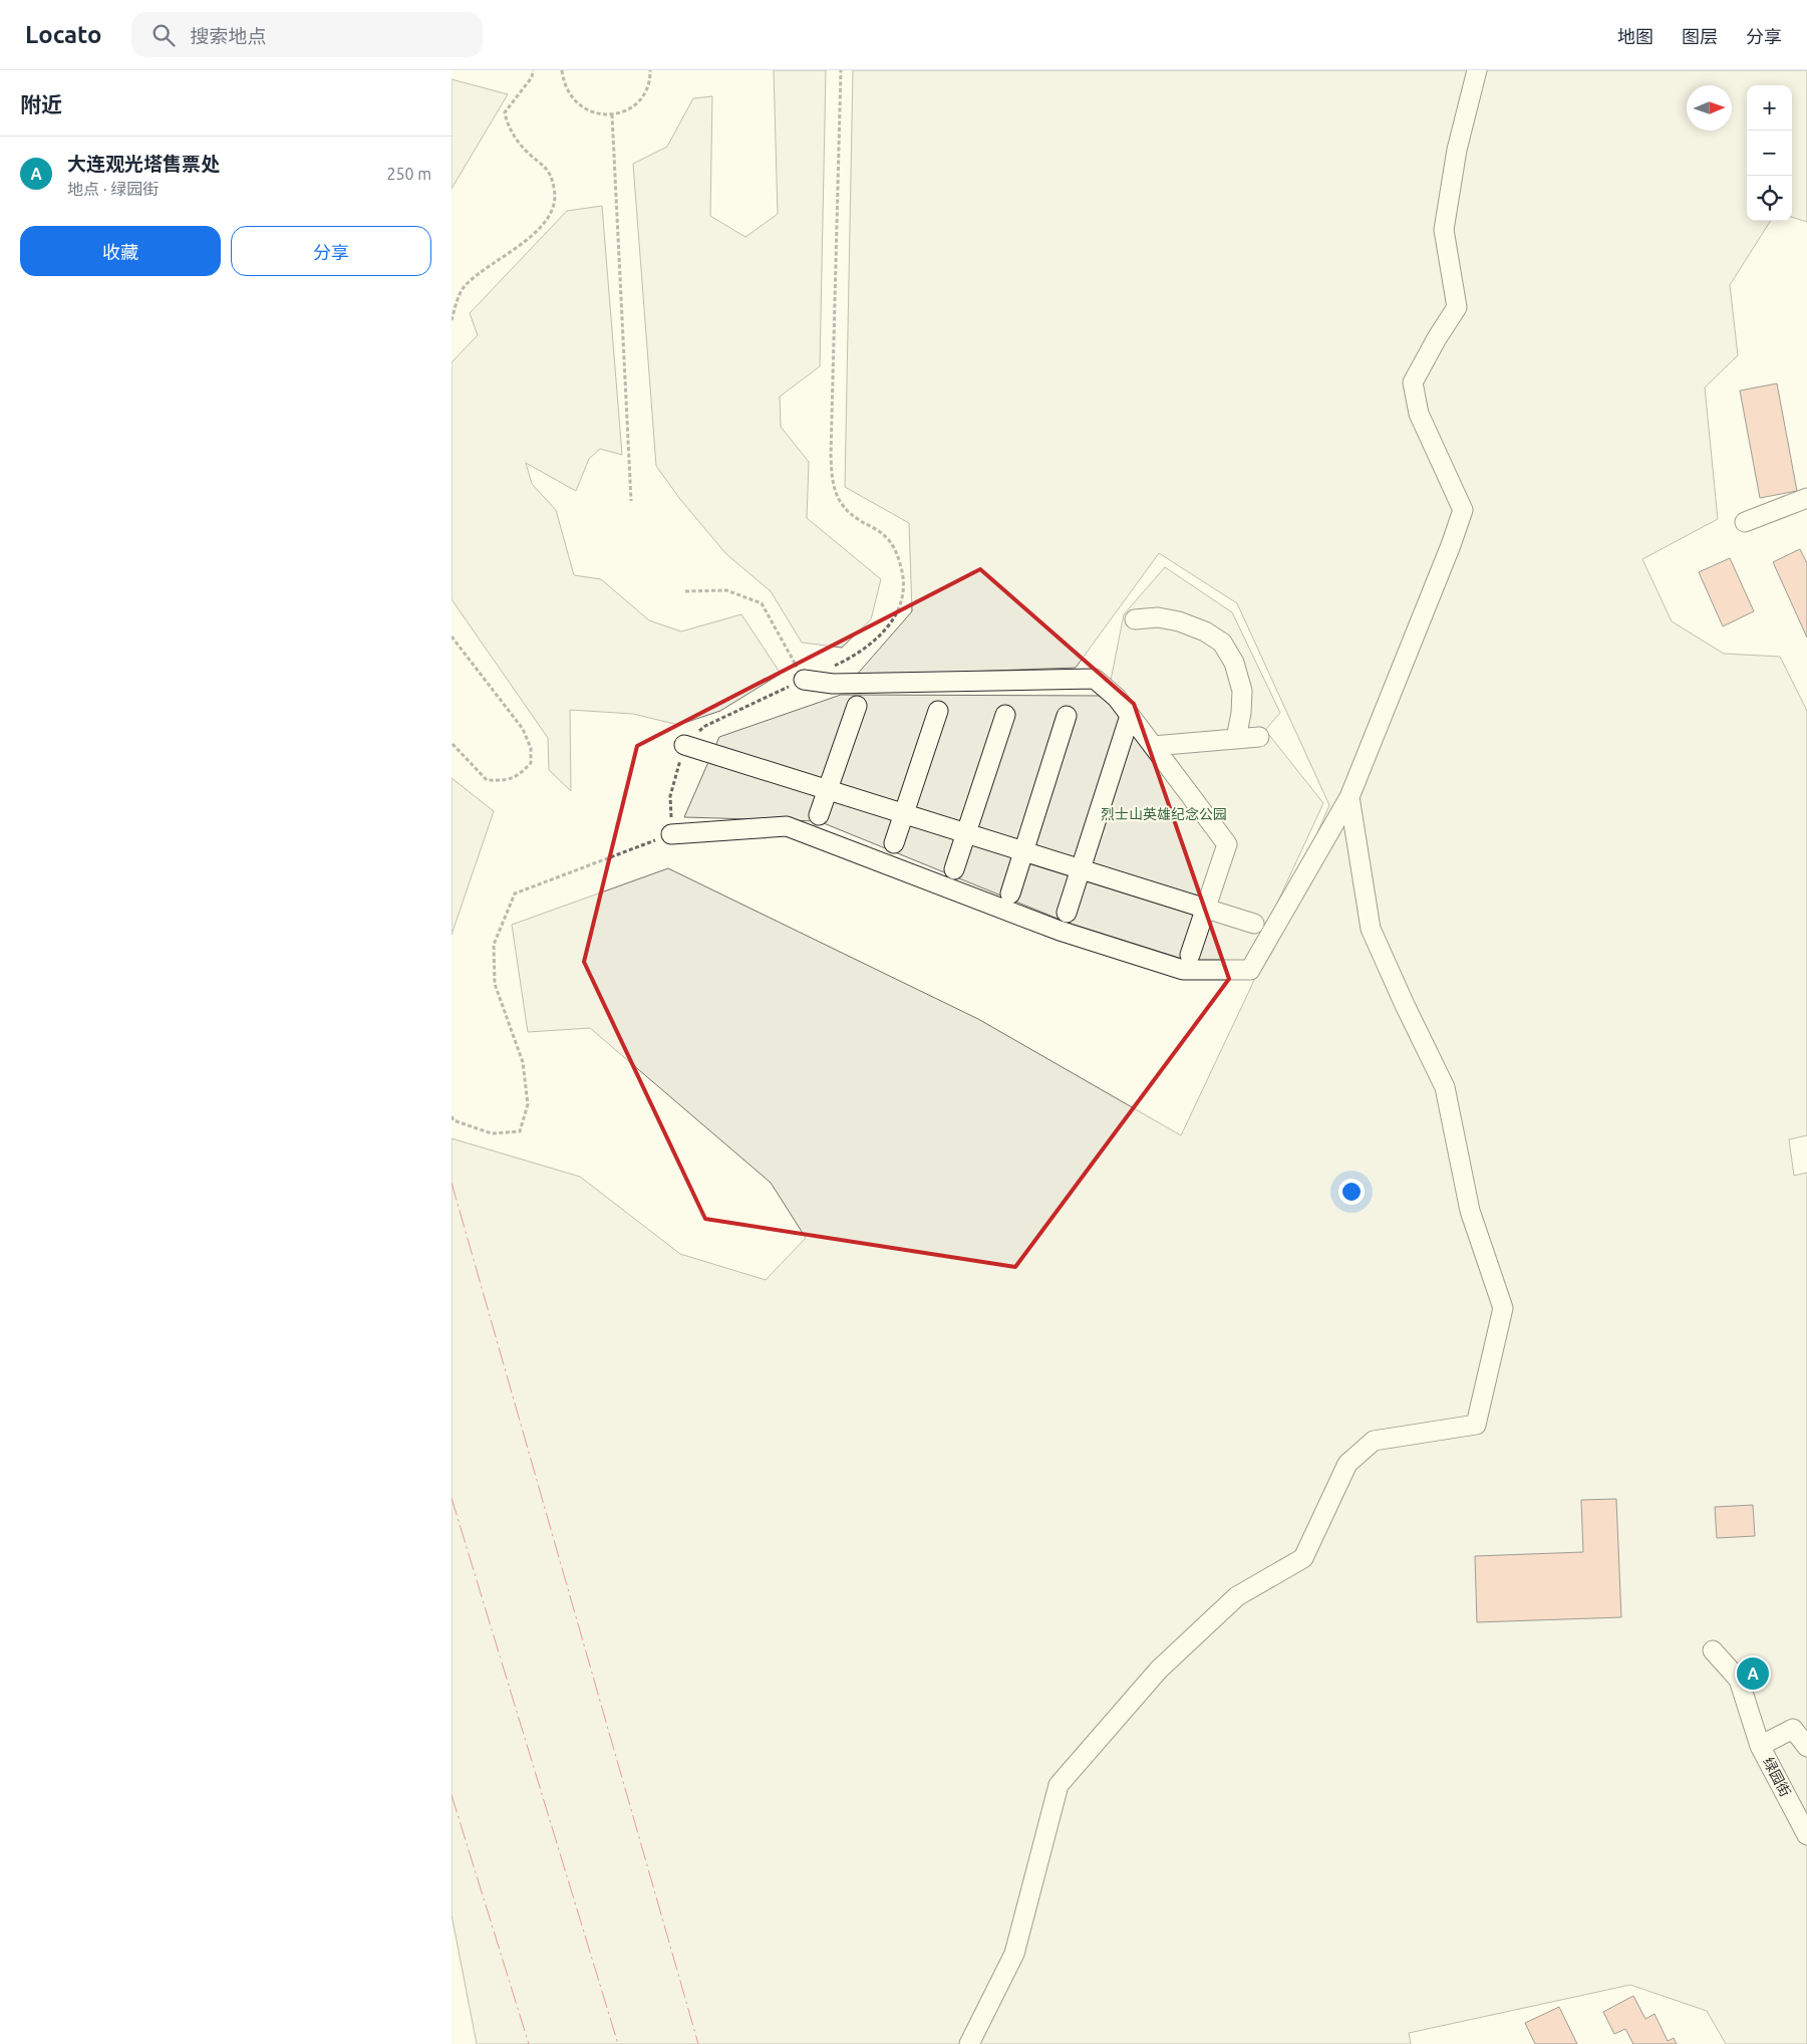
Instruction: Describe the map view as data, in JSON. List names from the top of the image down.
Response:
{
  "streets": {
    "street": ["绿园街"]
  },
  "parks": ["烈士山英雄纪念公园"],
  "north": "right",
  "page": {
    "header": "Locato",
    "search": "搜索地点",
    "nav": ["地图", "图层", "分享"],
    "heading": "附近",
    "map_buttons": ["+", "−"],
    "list": [
      {
        "mark": "A",
        "name": "大连观光塔售票处",
        "note": "地点 · 绿园街",
        "value": "250 m"
      }
    ],
    "buttons": ["收藏", "分享"],
    "pins": "A"
  }
}
